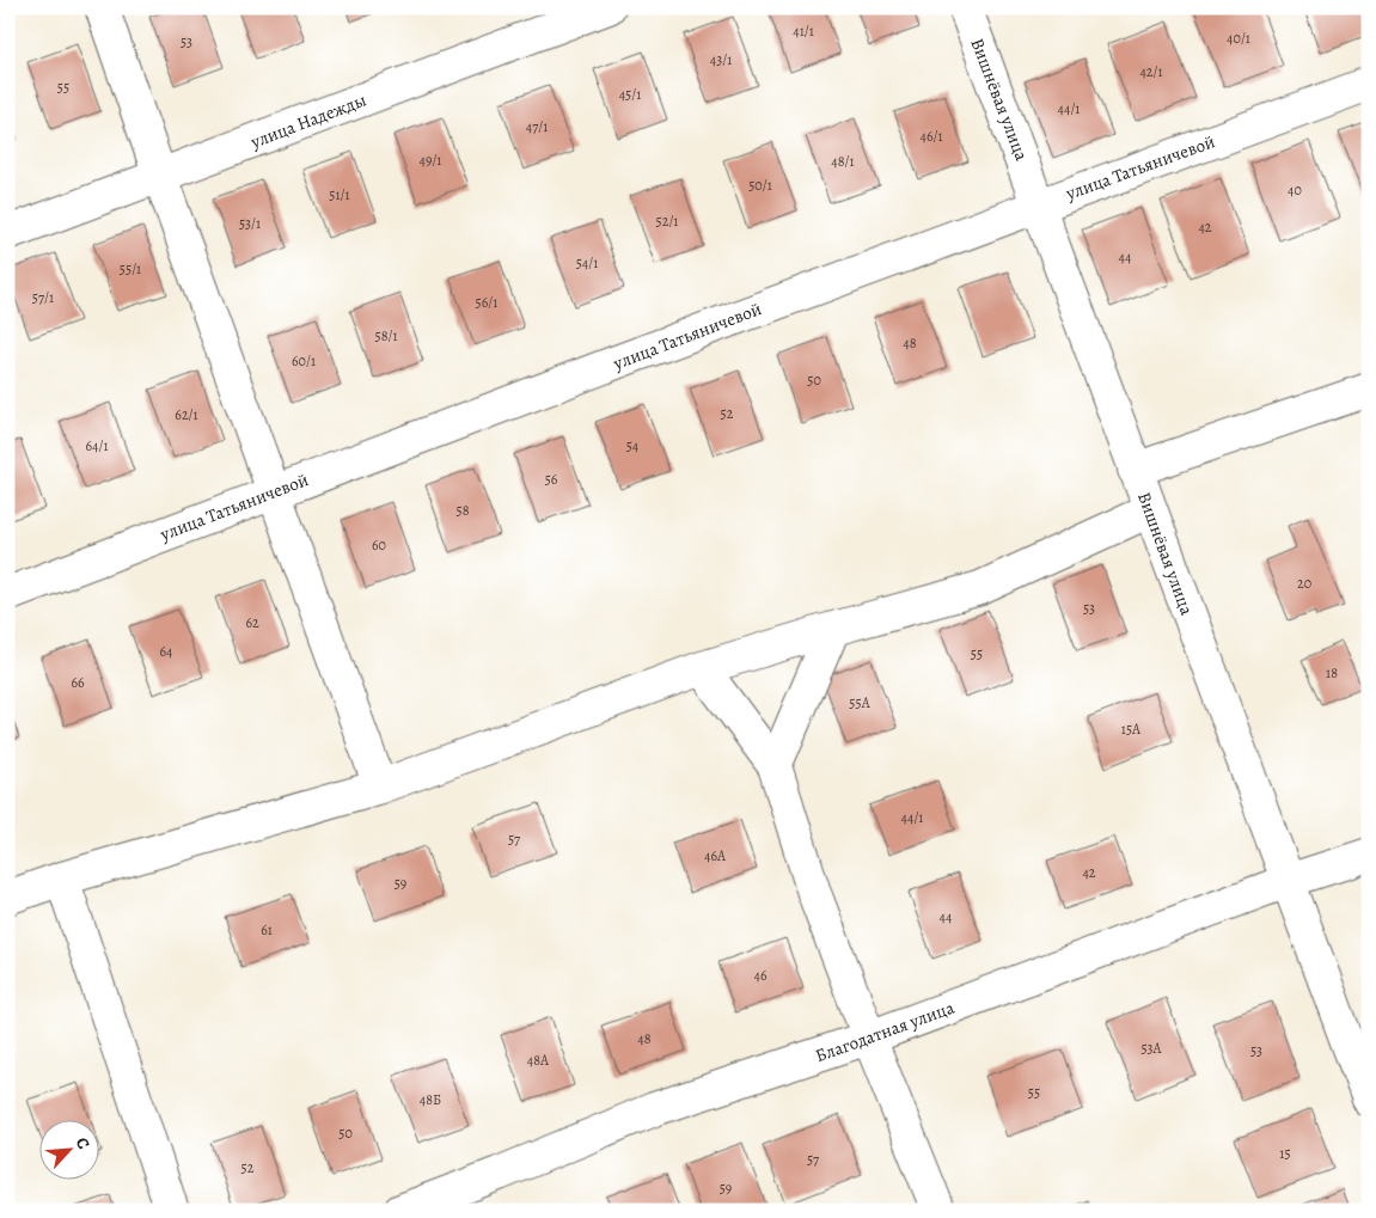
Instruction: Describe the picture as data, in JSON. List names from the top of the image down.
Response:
{
  "streets": {
    "street": [
      "Вишнёвая улица",
      "улица Надежды",
      "улица Татьяничевой",
      "Благодатная улица"
    ]
  },
  "crossings": [
    ["Вишнёвая улица", "улица Татьяничевой"],
    ["Вишнёвая улица", "Благодатная улица"]
  ],
  "house_numbers": [
    "41/1",
    "40/1",
    "53",
    "43/1",
    "42/1",
    "55",
    "45/1",
    "44/1",
    "47/1",
    "46/1",
    "49/1",
    "48/1",
    "50/1",
    "40",
    "51/1",
    "52/1",
    "53/1",
    "42",
    "44",
    "54/1",
    "55/1",
    "57/1",
    "56/1",
    "58/1",
    "48",
    "60/1",
    "50",
    "52",
    "62/1",
    "64/1",
    "54",
    "56",
    "58",
    "60",
    "20",
    "53",
    "62",
    "64",
    "55",
    "18",
    "66",
    "55А",
    "15А",
    "44/1",
    "57",
    "46А",
    "42",
    "59",
    "44",
    "61",
    "46",
    "48",
    "53А",
    "53",
    "48А",
    "55",
    "48Б",
    "50",
    "15",
    "57",
    "52",
    "59"
  ],
  "north": "top right"
}
